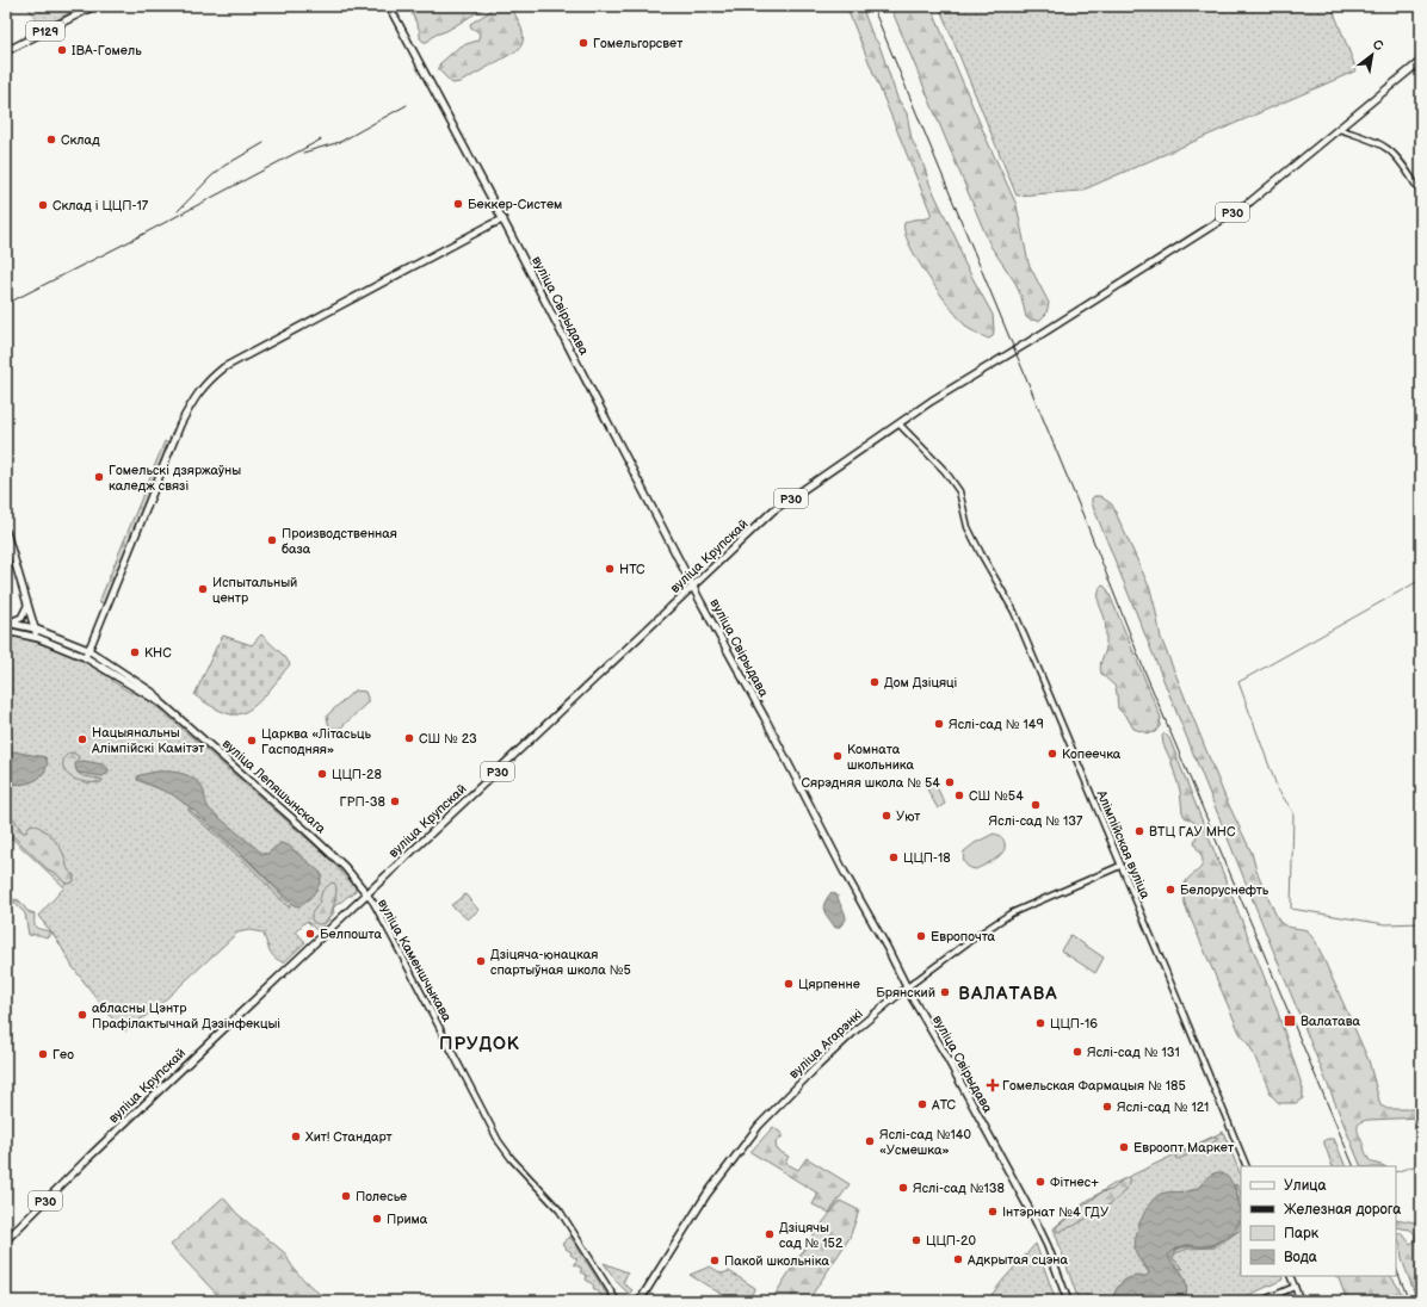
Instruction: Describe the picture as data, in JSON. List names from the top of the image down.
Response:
{
  "streets": {
    "main road": [
      "Р129",
      "Р30",
      "вуліца Свірыдава",
      "вуліца Крупскай",
      "вуліца Лепяшынскага",
      "вуліца Агарэнкі"
    ],
    "street": ["Алімпійская вуліца", "вуліца Каменшчыкава"]
  },
  "crossings": [
    ["Р30", "вуліца Крупскай"],
    ["вуліца Свірыдава", "вуліца Крупскай"],
    ["вуліца Свірыдава", "вуліца Агарэнкі"],
    ["вуліца Крупскай", "вуліца Лепяшынскага"],
    ["вуліца Крупскай", "Алімпійская вуліца"],
    ["вуліца Крупскай", "вуліца Каменшчыкава"],
    ["вуліца Лепяшынскага", "вуліца Каменшчыкава"],
    ["Алімпійская вуліца", "вуліца Агарэнкі"]
  ],
  "districts": ["ВАЛАТАВА", "ПРУДОК"],
  "places": {
    "other": [
      "Гомельгорсвет",
      "IBA-Гомель",
      "Склад",
      "Беккер-Систем",
      "Склад і ЦЦП-17",
      "Гомельскі дзяржаўны каледж связі",
      "Производственная база",
      "НТС",
      "Испытальный центр",
      "КНС",
      "Дом Дзіцяці",
      "Яслі-сад № 149",
      "СШ № 23",
      "Нацыянальны Алімпійскі Камітэт",
      "Царква «Літасьць Гасподняя»",
      "Копеечка",
      "Комната школьника",
      "ЦЦП-28",
      "Сярэдняя школа № 54",
      "СШ №54",
      "ГРП-38",
      "Яслі-сад № 137",
      "Уют",
      "ВТЦ ГАУ МНС",
      "ЦЦП-18",
      "Белоруснефть",
      "Белпошта",
      "Европочта",
      "Дзіцяча-юнацкая спартыўная школа №5",
      "Цярпенне",
      "Брянский",
      "абласны Цэнтр Прафілактычнай Дэзінфекцыі",
      "ЦЦП-16",
      "Яслі-сад № 131",
      "Гео",
      "АТС",
      "Яслі-сад № 121",
      "Хит! Стандарт",
      "Яслі-сад №140 «Усмешка»",
      "Евроопт Маркет",
      "Фітнес+",
      "Яслі-сад №138",
      "Полесье",
      "Інтэрнат №4 ГДУ",
      "Прима",
      "Дзіцячы сад № 152",
      "ЦЦП-20",
      "Адкрытая сцэна",
      "Пакой школьніка"
    ],
    "transit": ["Валатава"],
    "health": ["Гомельская Фармацыя № 185"]
  },
  "legend": [
    "Улица",
    "Железная дорога",
    "Парк",
    "Вода"
  ],
  "north": "top right"
}
